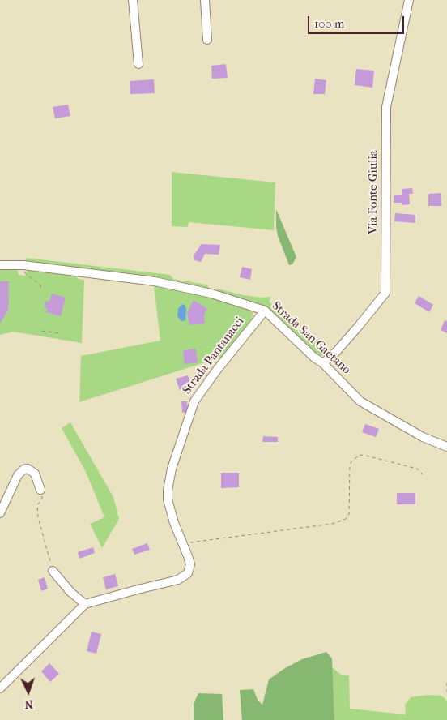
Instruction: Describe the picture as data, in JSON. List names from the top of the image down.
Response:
{
  "streets": {
    "street": ["Via Fonte Giulia", "Strada San Gaetano", "Strada Pantanacci"]
  },
  "crossings": [
    ["Via Fonte Giulia", "Strada San Gaetano"],
    ["Strada San Gaetano", "Strada Pantanacci"]
  ],
  "scale_bar": "100 m",
  "north": "bottom"
}
